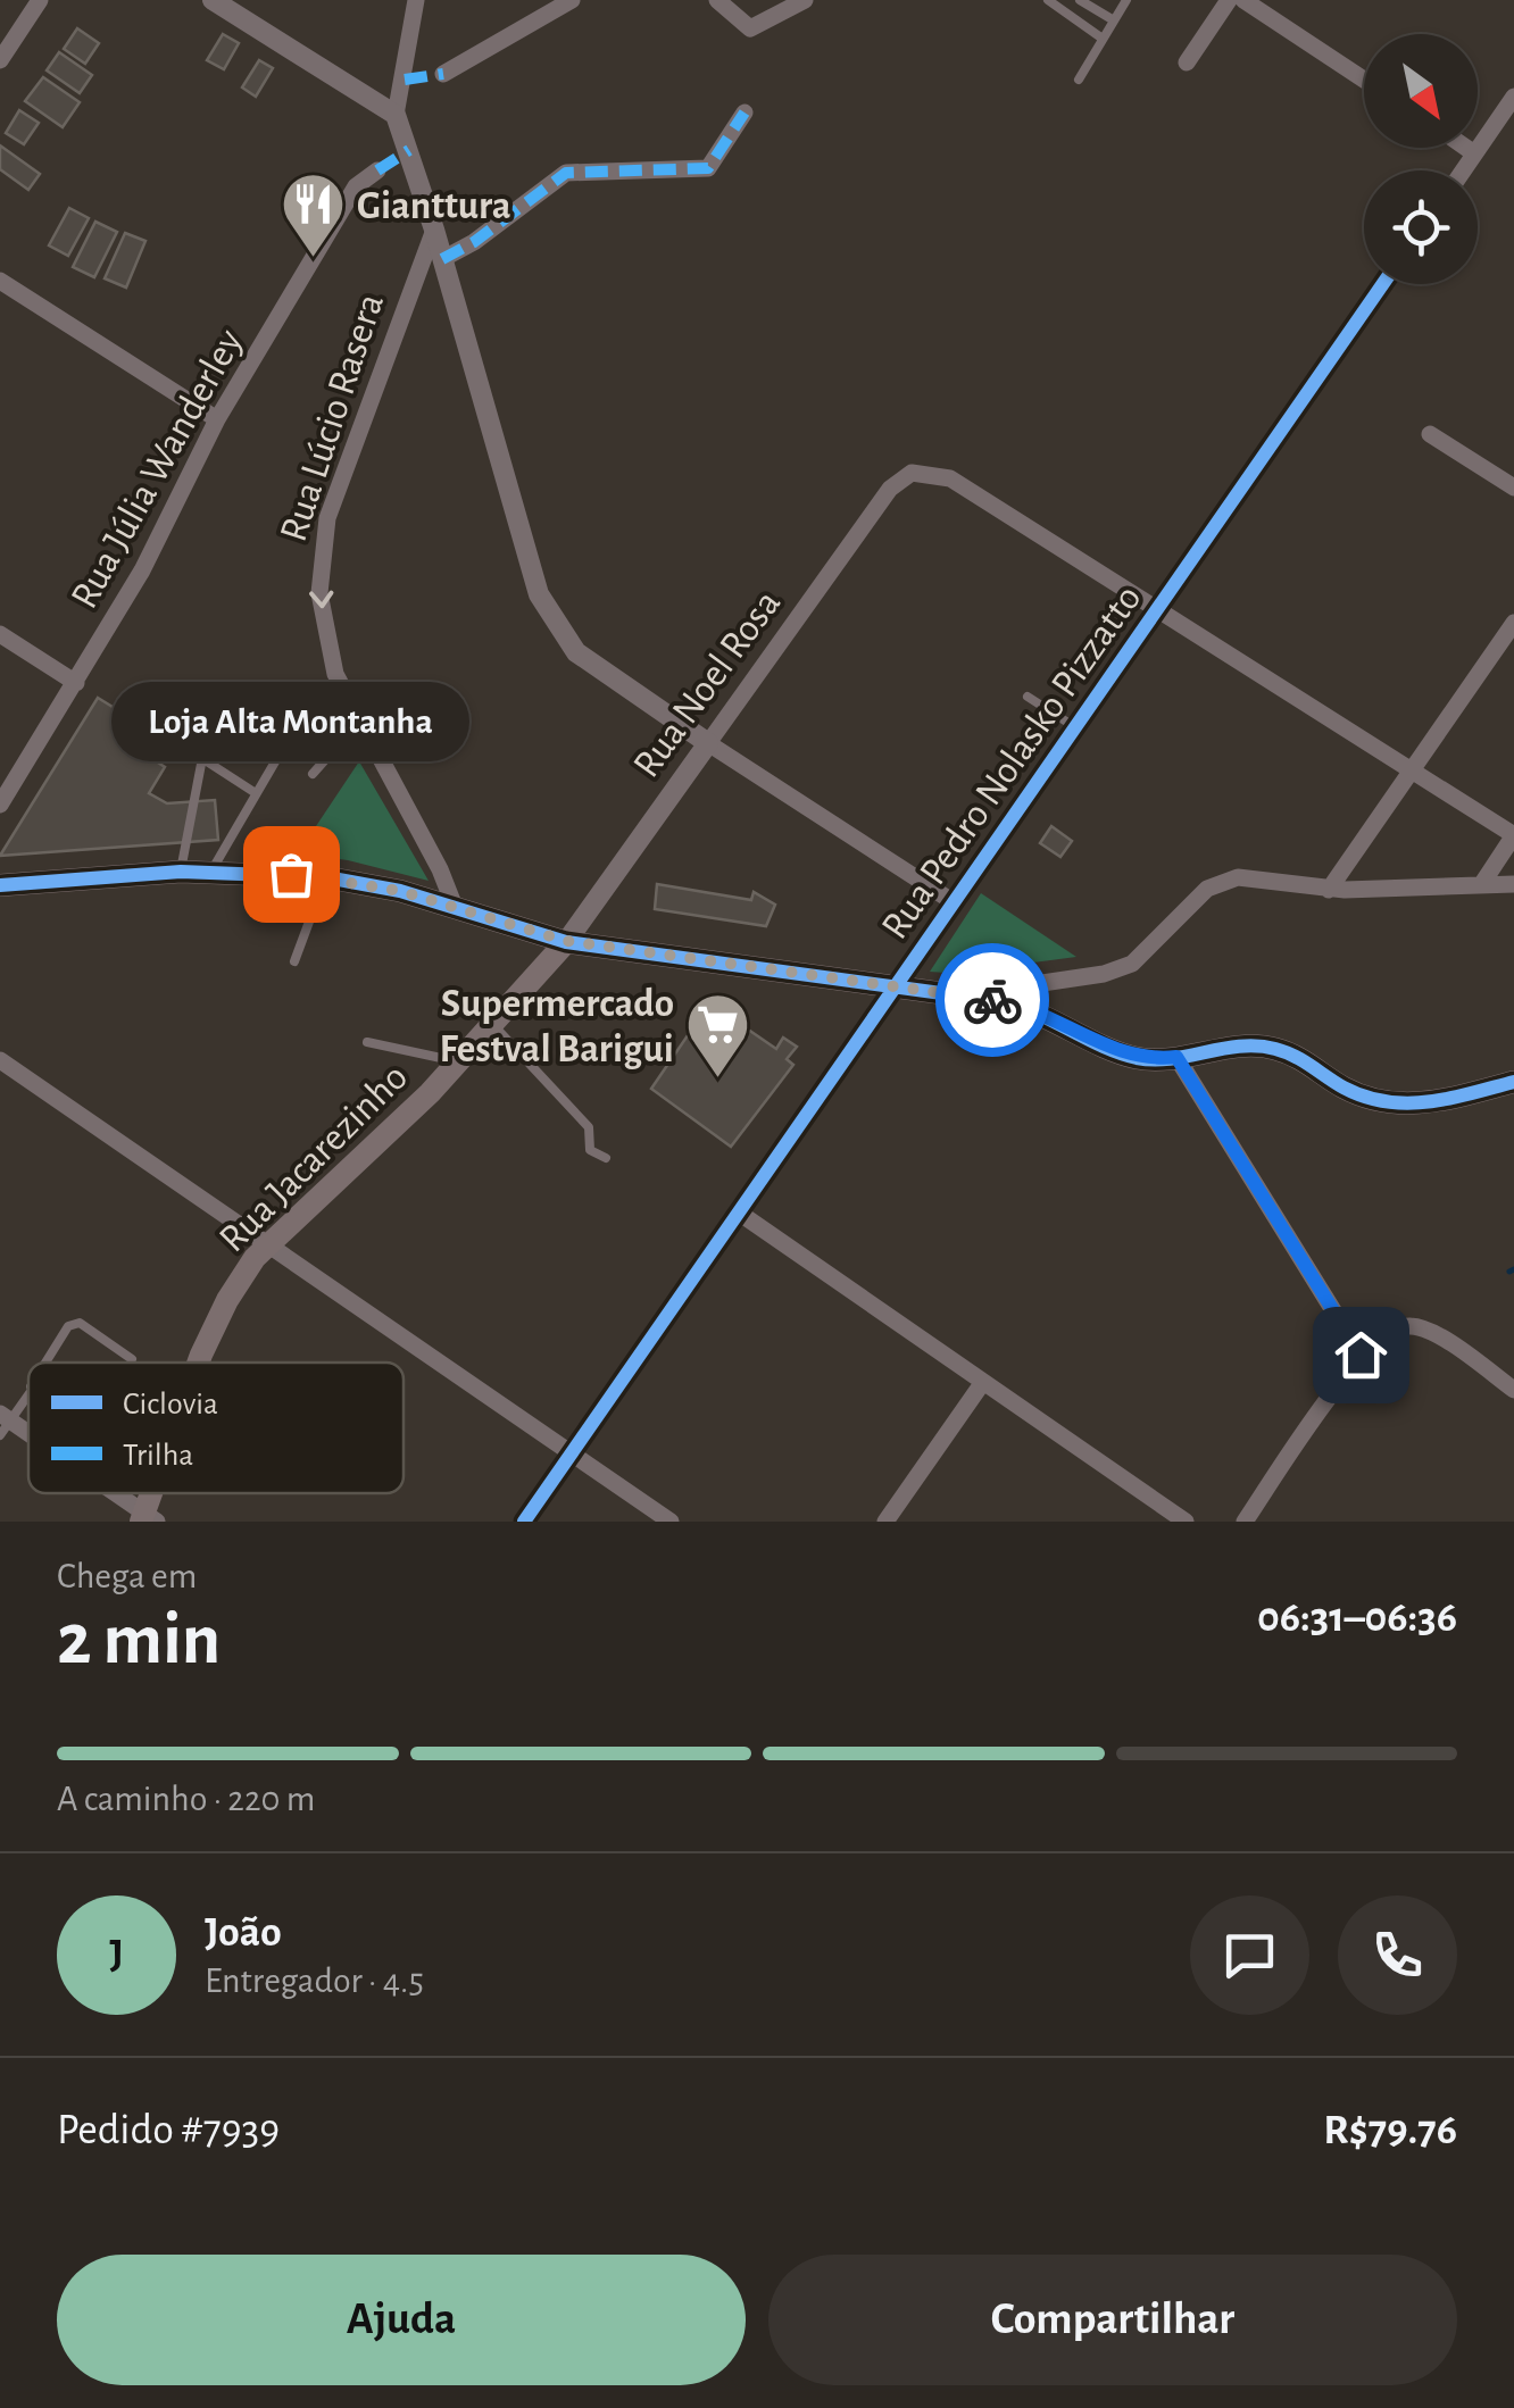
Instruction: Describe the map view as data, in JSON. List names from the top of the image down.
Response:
{
  "streets": {
    "main road": ["Rua Jacarezinho"],
    "street": [
      "Rua Lúcio Rasera",
      "Rua Júlia Wanderley",
      "Rua Noel Rosa",
      "Rua Pedro Nolasko Pizzatto"
    ]
  },
  "crossings": [
    ["Rua Noel Rosa", "Rua Pedro Nolasko Pizzatto"],
    ["Rua Noel Rosa", "Rua Jacarezinho"]
  ],
  "one_way": ["Rua Lúcio Rasera"],
  "places": {
    "restaurant": ["Gianttura"],
    "other": ["Loja Alta Montanha"],
    "supermarket": ["Supermercado Festval Barigui"]
  },
  "legend": ["Ciclovia", "Trilha"],
  "north": "bottom right",
  "page": {
    "bubble": "Loja Alta Montanha",
    "heading": ["2 min", "Chega em", "06:31–06:36"],
    "panel": [
      "João",
      "Entregador · 4.5",
      "Pedido #7939",
      "R$79.76"
    ],
    "bar": "A caminho · 220 m",
    "round": "J",
    "buttons": ["Ajuda", "Compartilhar"]
  }
}
